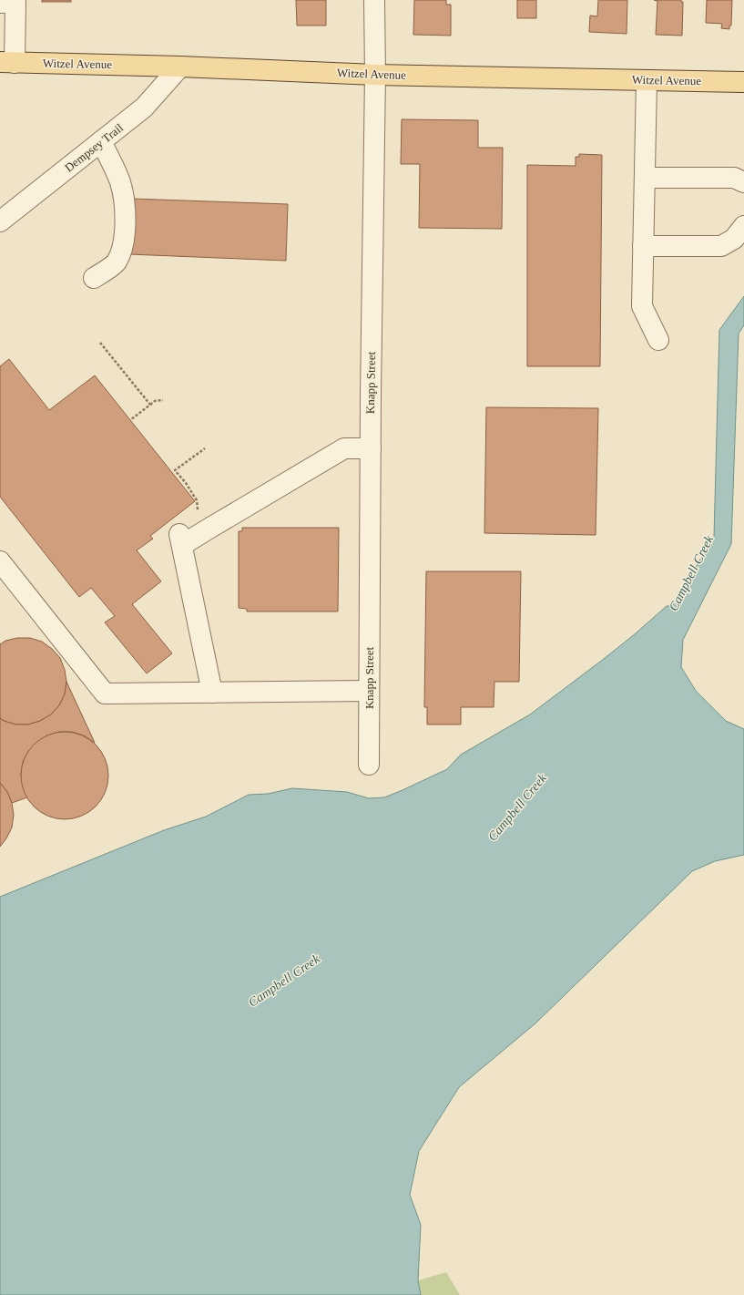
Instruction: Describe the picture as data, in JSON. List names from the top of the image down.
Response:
{
  "streets": {
    "main road": ["Witzel Avenue"],
    "street": ["Dempsey Trail", "Knapp Street"]
  },
  "crossings": [
    ["Witzel Avenue", "Dempsey Trail"],
    ["Witzel Avenue", "Knapp Street"]
  ],
  "water": ["Campbell Creek"]
}
